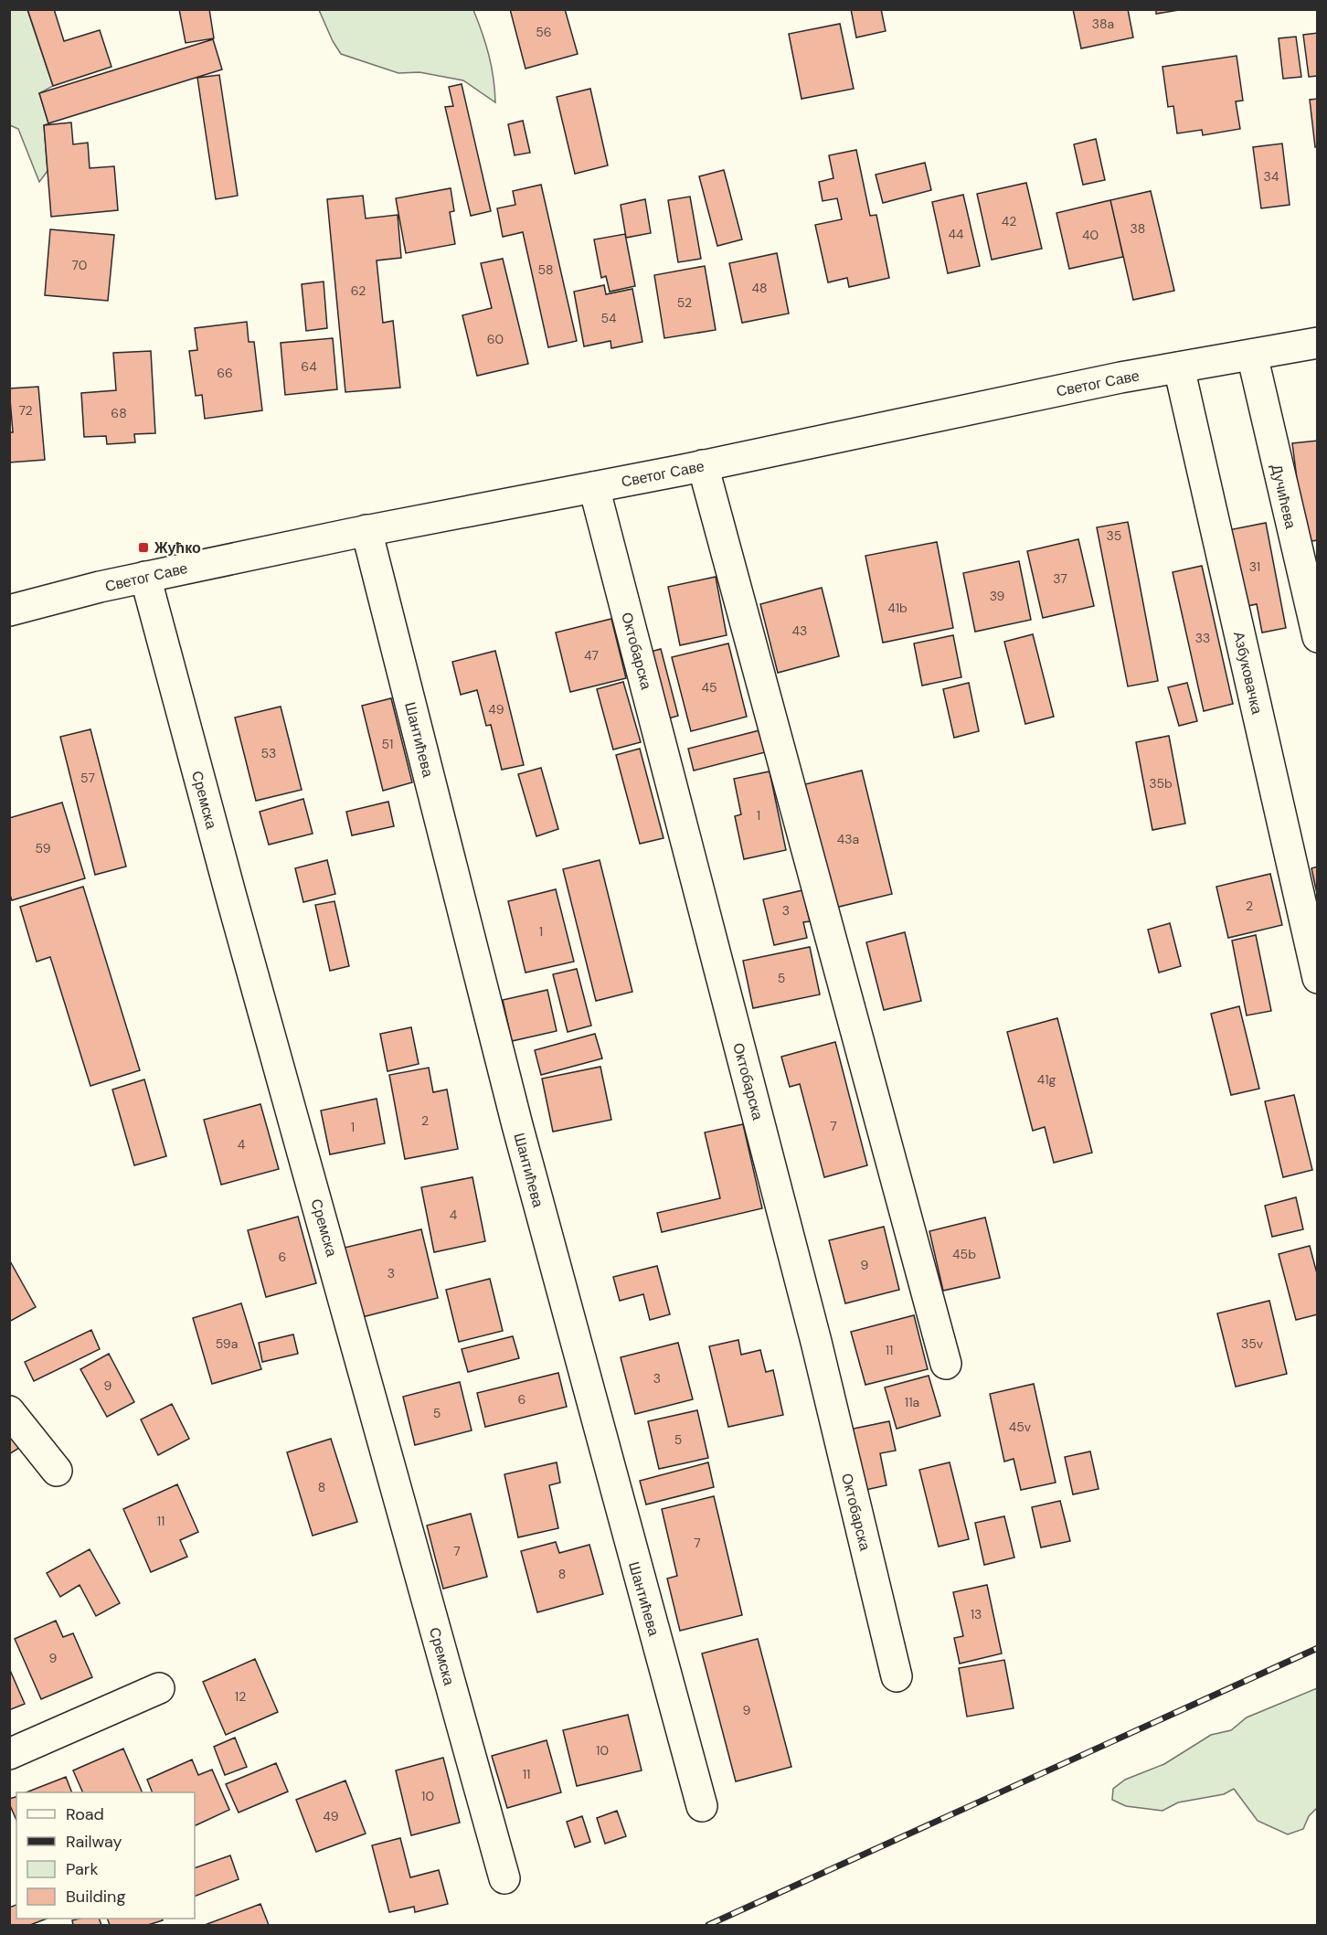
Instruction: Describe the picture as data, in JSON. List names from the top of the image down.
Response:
{
  "streets": {
    "street": [
      "Светог Саве",
      "Дучићева",
      "Октобарска",
      "Азбуковачка",
      "Шантићева",
      "Сремска"
    ]
  },
  "crossings": [
    ["Светог Саве", "Дучићева"],
    ["Светог Саве", "Октобарска"],
    ["Светог Саве", "Азбуковачка"],
    ["Светог Саве", "Шантићева"],
    ["Светог Саве", "Сремска"]
  ],
  "places": {
    "transit": ["Жућко"]
  },
  "house_numbers": [
    "38a",
    "56",
    "34",
    "42",
    "38",
    "44",
    "40",
    "70",
    "58",
    "48",
    "62",
    "52",
    "54",
    "60",
    "64",
    "66",
    "72",
    "68",
    "35",
    "31",
    "37",
    "39",
    "41b",
    "43",
    "33",
    "47",
    "45",
    "49",
    "51",
    "53",
    "57",
    "35b",
    "1",
    "43a",
    "59",
    "2",
    "3",
    "1",
    "5",
    "41g",
    "2",
    "7",
    "1",
    "4",
    "4",
    "45b",
    "6",
    "9",
    "3",
    "59a",
    "35v",
    "11",
    "3",
    "9",
    "6",
    "11a",
    "5",
    "45v",
    "5",
    "8",
    "11",
    "7",
    "7",
    "8",
    "13",
    "9",
    "12",
    "9",
    "10",
    "11",
    "10",
    "49"
  ],
  "legend": [
    "Road",
    "Railway",
    "Park",
    "Building"
  ]
}
